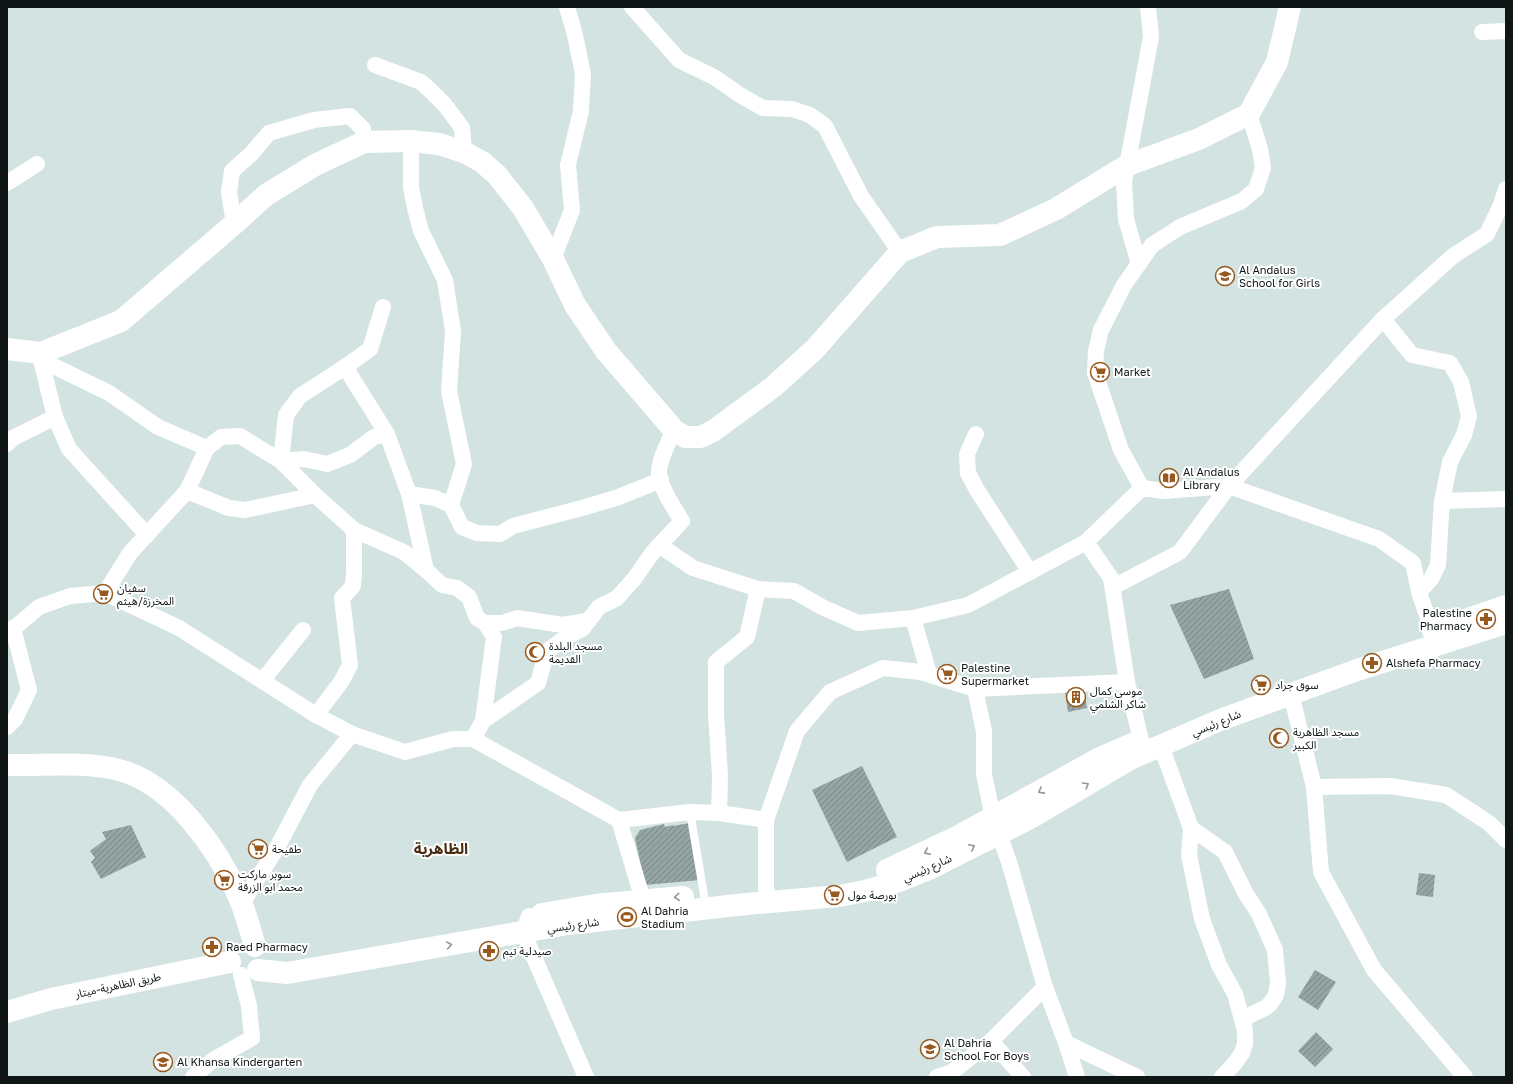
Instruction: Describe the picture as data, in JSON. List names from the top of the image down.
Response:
{
  "streets": {
    "main road": ["شارع رئيسي", "طريق الظاهرية-ميتار"]
  },
  "crossings": [
    ["شارع رئيسي", "طريق الظاهرية-ميتار"]
  ],
  "districts": ["الظاهرية"],
  "places": {
    "school or university": ["Al Andalus School for Girls", "Al Dahria School For Boys", "Al Khansa Kindergarten"],
    "supermarket": [
      "Market",
      "سفيان المخرزة/هيثم",
      "Palestine Supermarket",
      "سوق جراد",
      "طفيحة",
      "سوبر ماركت محمد ابو الزرقة",
      "بورصة مول"
    ],
    "library": ["Al Andalus Library"],
    "pharmacy": [
      "Palestine Pharmacy",
      "Alshefa Pharmacy",
      "Raed Pharmacy",
      "صيدلية تيم"
    ],
    "mosque": ["مسجد البلدة القديمة", "مسجد الظاهرية الكبير"],
    "building": ["موسى كمال شاكر الشلمي"],
    "sports": ["Al Dahria Stadium"]
  }
}
